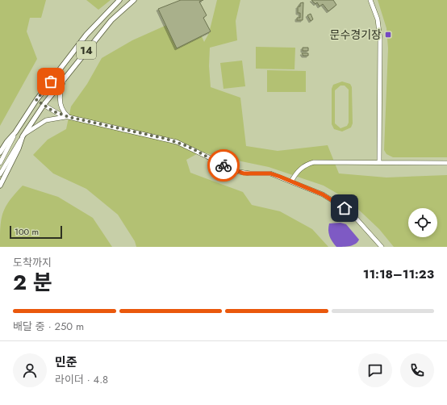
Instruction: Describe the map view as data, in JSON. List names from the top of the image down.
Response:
{
  "streets": {
    "main road": ["14"]
  },
  "places": {
    "transit": ["문수경기장"]
  },
  "scale_bar": "100 m",
  "page": {
    "scale": "100 m",
    "heading": ["2 분", "도착까지", "11:18–11:23"],
    "panel": ["민준", "라이더 · 4.8"],
    "bar": "배달 중 · 250 m"
  }
}
